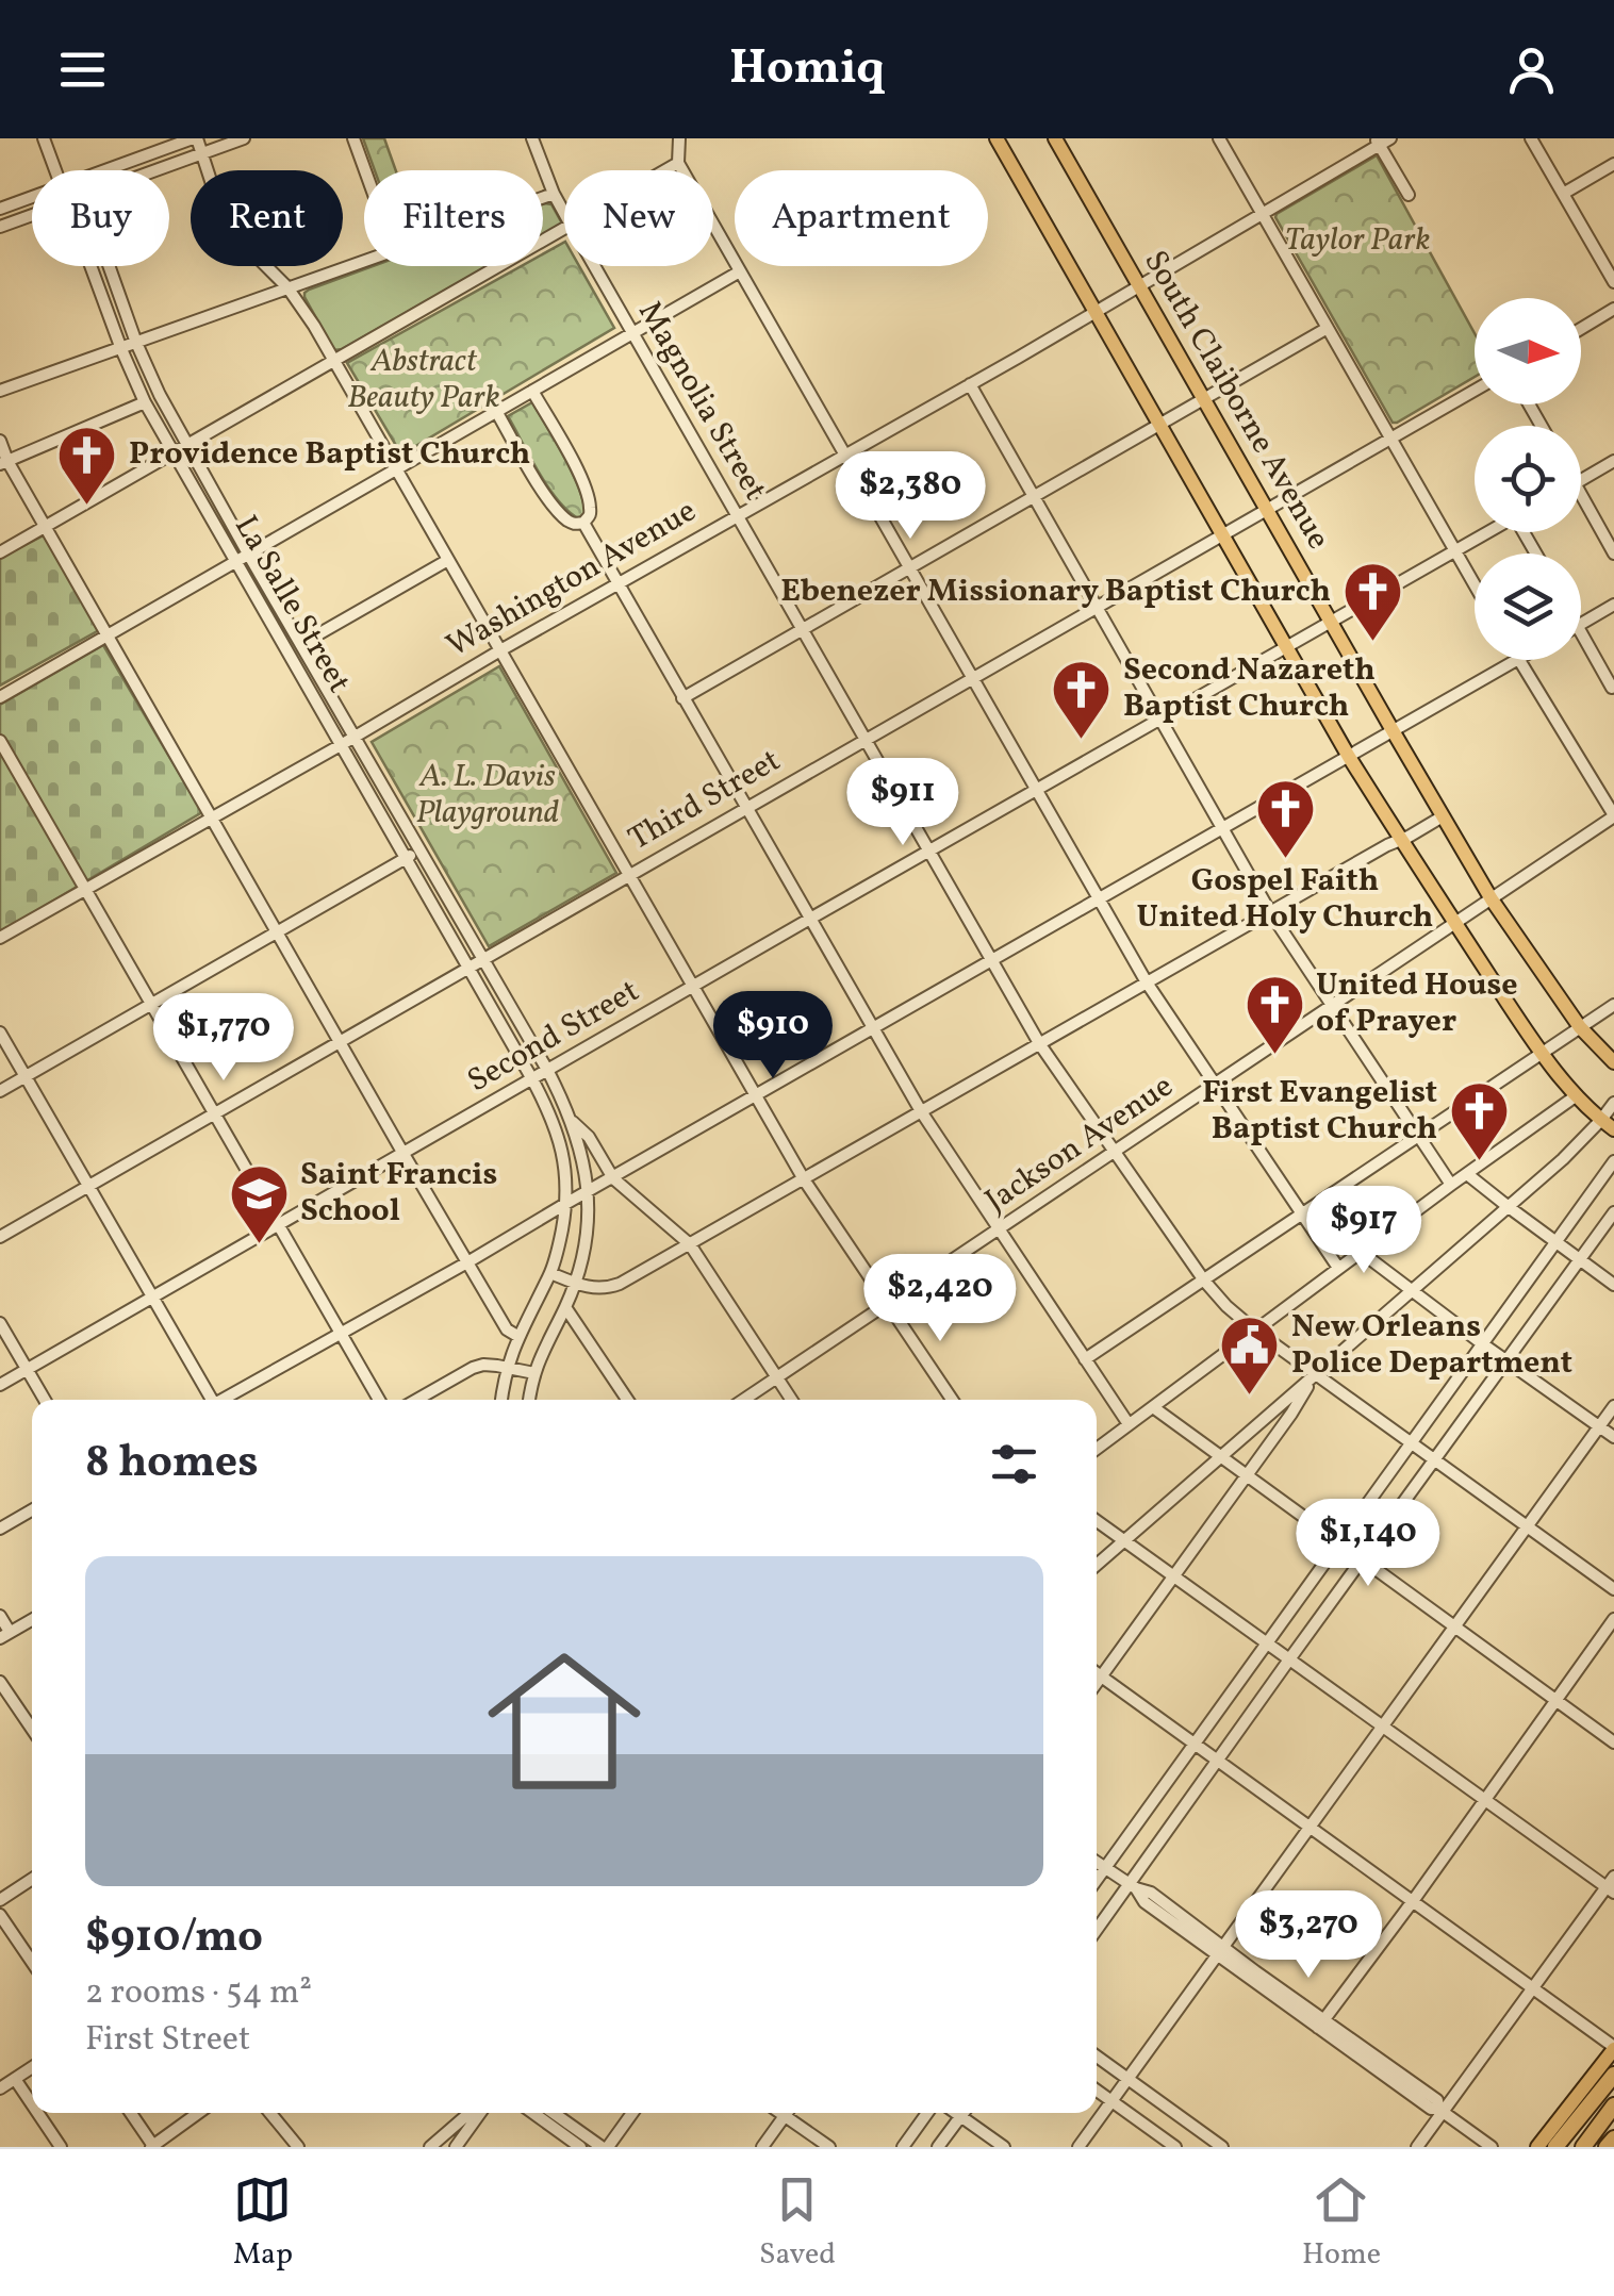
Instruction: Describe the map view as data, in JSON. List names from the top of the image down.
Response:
{
  "streets": {
    "main road": ["South Claiborne Avenue"],
    "street": [
      "Magnolia Street",
      "Washington Avenue",
      "La Salle Street",
      "Third Street",
      "Second Street",
      "Jackson Avenue"
    ]
  },
  "crossings": [
    ["South Claiborne Avenue", "Washington Avenue"],
    ["South Claiborne Avenue", "Third Street"],
    ["South Claiborne Avenue", "Second Street"],
    ["South Claiborne Avenue", "Jackson Avenue"],
    ["Magnolia Street", "Washington Avenue"],
    ["Magnolia Street", "Third Street"],
    ["Magnolia Street", "Second Street"],
    ["Magnolia Street", "Jackson Avenue"],
    ["Washington Avenue", "La Salle Street"],
    ["La Salle Street", "Third Street"],
    ["La Salle Street", "Second Street"]
  ],
  "parks": ["Taylor Park", "Abstract Beauty Park", "A. L. Davis Playground"],
  "places": {
    "church": [
      "Providence Baptist Church",
      "Ebenezer Missionary Baptist Church",
      "Second Nazareth Baptist Church",
      "Gospel Faith United Holy Church",
      "United House of Prayer",
      "First Evangelist Baptist Church"
    ],
    "school or university": ["Saint Francis School"],
    "public building": ["New Orleans Police Department"]
  },
  "north": "right",
  "page": {
    "header": "Homiq",
    "chip": [
      "Buy",
      "Rent",
      "Filters",
      "New",
      "Apartment"
    ],
    "price": [
      "$2,380",
      "$911",
      "$910",
      "$1,770",
      "$917",
      "$2,420",
      "$1,140",
      "$3,270"
    ],
    "heading": "8 homes",
    "list": [
      {
        "name": "$910/mo",
        "note": "2 rooms · 54 m² · First Street"
      }
    ],
    "tabs": ["Map", "Saved", "Home"]
  }
}
